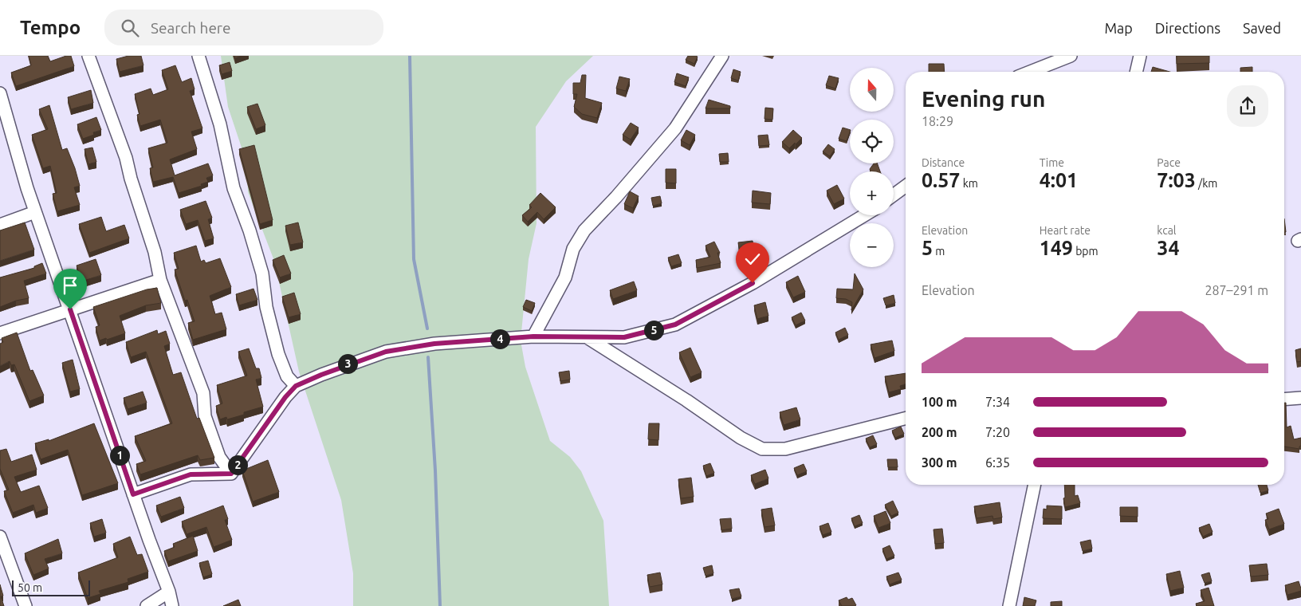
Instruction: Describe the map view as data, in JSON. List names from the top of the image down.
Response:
{
  "scale_bar": "50 m",
  "north": "top",
  "page": {
    "header": "Tempo",
    "search": "Search here",
    "nav": ["Map", "Directions", "Saved"],
    "map_buttons": ["+", "−"],
    "heading": ["Evening run", "18:29"],
    "stats": [
      ["Distance", "0.57 km"],
      ["Time", "4:01"],
      ["Pace", "7:03 /km"],
      ["Elevation", "5 m"],
      ["Heart rate", "149 bpm"],
      ["kcal", "34"]
    ],
    "chart": ["Elevation", "287–291 m"],
    "pins": [
      "5",
      "4",
      "3",
      "1",
      "2"
    ],
    "list": [
      {
        "name": "100 m",
        "note": "7:34"
      },
      {
        "name": "200 m",
        "note": "7:20"
      },
      {
        "name": "300 m",
        "note": "6:35"
      }
    ],
    "scale": "50 m"
  }
}
